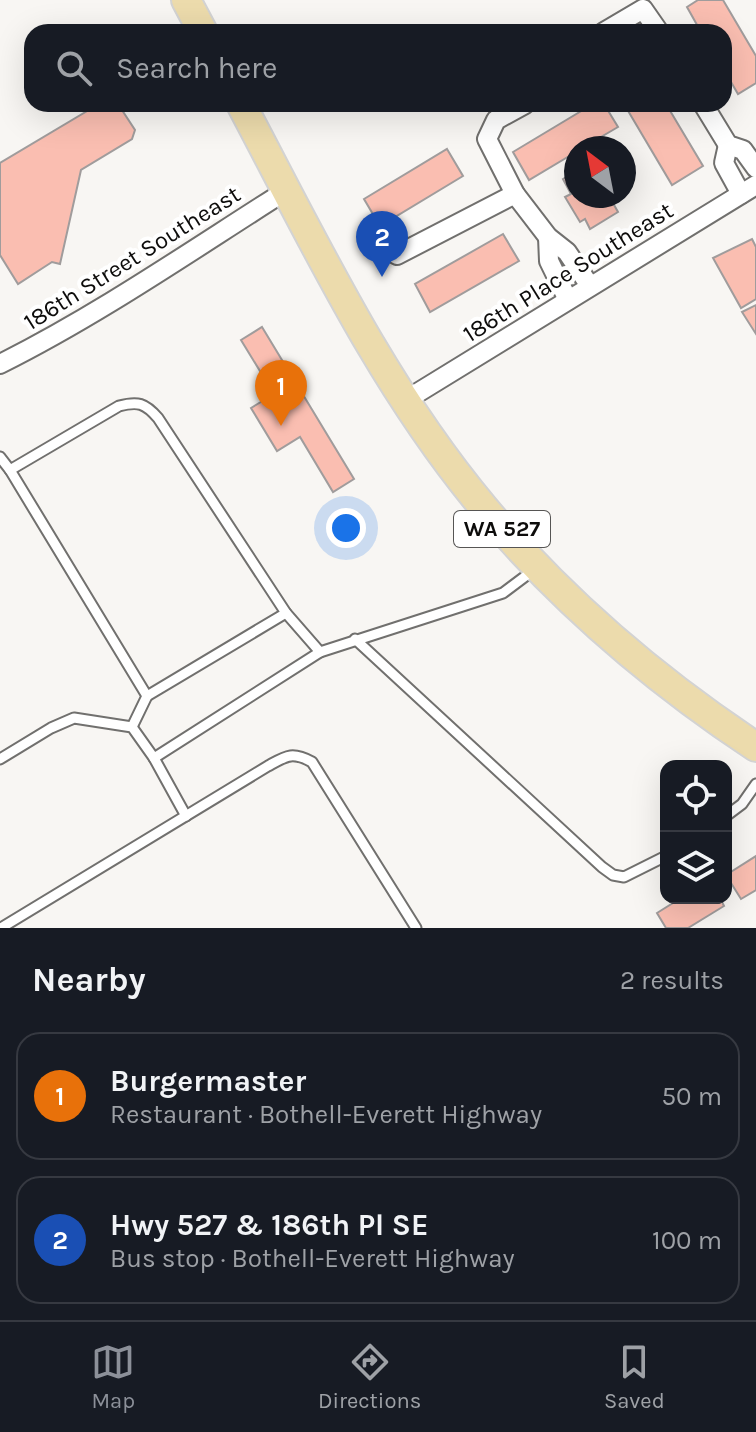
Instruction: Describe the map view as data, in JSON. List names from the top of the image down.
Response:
{
  "streets": {
    "main road": ["WA 527"],
    "street": ["186th Street Southeast", "186th Place Southeast"]
  },
  "crossings": [
    ["186th Street Southeast", "WA 527"],
    ["186th Place Southeast", "WA 527"]
  ],
  "north": "top left",
  "page": {
    "search": "Search here",
    "pins": ["2", "1"],
    "heading": ["Nearby", "2 results"],
    "list": [
      {
        "mark": "1",
        "name": "Burgermaster",
        "note": "Restaurant · Bothell-Everett Highway",
        "value": "50 m"
      },
      {
        "mark": "2",
        "name": "Hwy 527 & 186th Pl SE",
        "note": "Bus stop · Bothell-Everett Highway",
        "value": "100 m"
      }
    ],
    "nav": ["Map", "Directions", "Saved"]
  }
}
